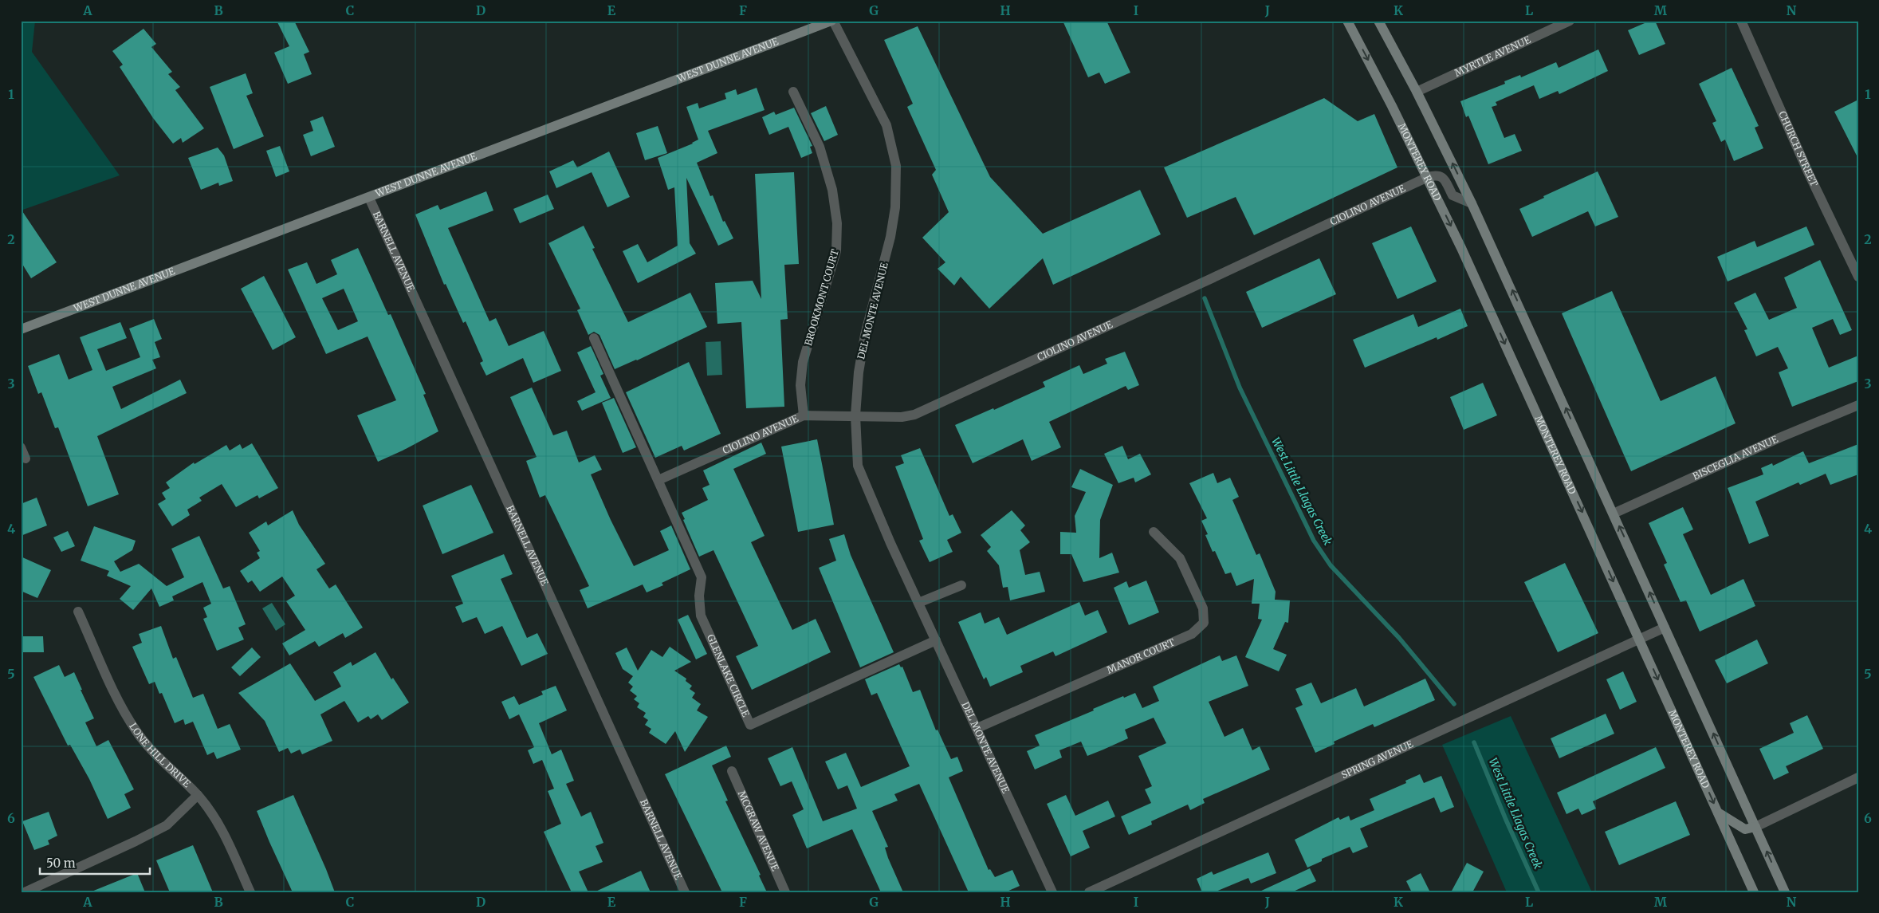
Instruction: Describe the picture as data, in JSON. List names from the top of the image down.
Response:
{
  "streets": {
    "main road": ["WEST DUNNE AVENUE", "MONTEREY ROAD"],
    "street": [
      "MYRTLE AVENUE",
      "CHURCH STREET",
      "CIOLINO AVENUE",
      "BARNELL AVENUE",
      "BROOKMONT COURT",
      "DEL MONTE AVENUE",
      "BISCEGLIA AVENUE",
      "MANOR COURT",
      "GLENLAKE CIRCLE",
      "LONE HILL DRIVE",
      "SPRING AVENUE",
      "MCGRAW AVENUE"
    ]
  },
  "crossings": [
    ["WEST DUNNE AVENUE", "BARNELL AVENUE"],
    ["WEST DUNNE AVENUE", "DEL MONTE AVENUE"],
    ["MONTEREY ROAD", "CIOLINO AVENUE"],
    ["MONTEREY ROAD", "SPRING AVENUE"],
    ["CIOLINO AVENUE", "BROOKMONT COURT"],
    ["CIOLINO AVENUE", "DEL MONTE AVENUE"],
    ["CIOLINO AVENUE", "GLENLAKE CIRCLE"],
    ["DEL MONTE AVENUE", "MANOR COURT"],
    ["DEL MONTE AVENUE", "GLENLAKE CIRCLE"]
  ],
  "water": ["West Little Llagas Creek"],
  "scale_bar": "50 m",
  "grid": {
    "columns": [
      "A",
      "B",
      "C",
      "D",
      "E",
      "F",
      "G",
      "H",
      "I",
      "J",
      "K",
      "L",
      "M",
      "N"
    ],
    "rows": [
      "1",
      "2",
      "3",
      "4",
      "5",
      "6"
    ]
  }
}
